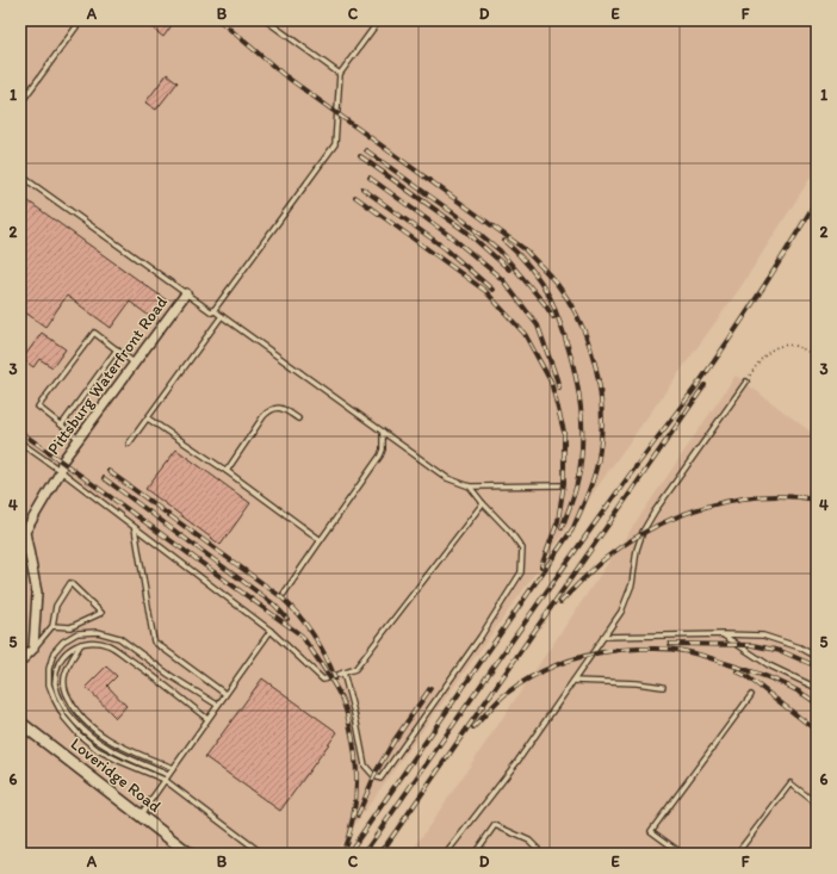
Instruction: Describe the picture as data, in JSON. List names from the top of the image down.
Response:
{
  "streets": {
    "street": ["Pittsburg Waterfront Road", "Loveridge Road"]
  },
  "grid": {
    "columns": [
      "A",
      "B",
      "C",
      "D",
      "E",
      "F"
    ],
    "rows": [
      "1",
      "2",
      "3",
      "4",
      "5",
      "6"
    ]
  }
}
